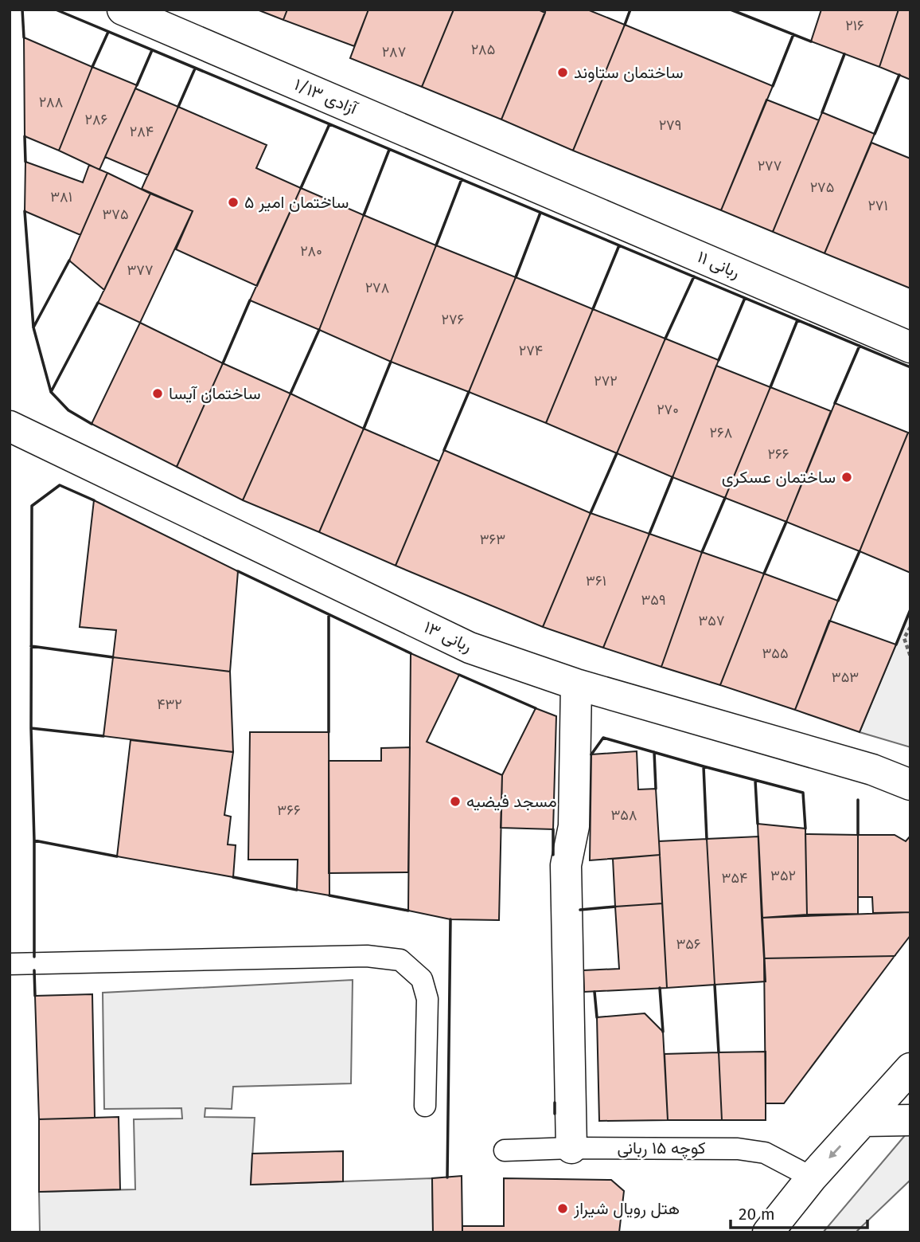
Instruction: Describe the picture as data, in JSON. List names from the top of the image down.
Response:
{
  "streets": {
    "street": ["آزادی ۱/۱۳", "ربانی ۱۱", "ربانی ۱۳"],
    "lane": ["کوچه ۱۵ ربانی"]
  },
  "crossings": [
    ["آزادی ۱/۱۳", "ربانی ۱۱"]
  ],
  "places": [
    "ساختمان ستاوند",
    "ساختمان امیر ۵",
    "ساختمان آیسا",
    "ساختمان عسکری",
    "مسجد فیضیه",
    "هتل رویال شیراز"
  ],
  "house_numbers": [
    "۲۱۶",
    "۲۸۵",
    "۲۸۷",
    "۲۸۸",
    "۲۸۶",
    "۲۷۹",
    "۲۸۴",
    "۲۷۷",
    "۲۷۵",
    "۳۸۱",
    "۲۷۱",
    "۳۷۵",
    "۲۸۰",
    "۳۷۷",
    "۲۷۸",
    "۲۷۶",
    "۲۷۴",
    "۲۷۲",
    "۲۷۰",
    "۲۶۸",
    "۲۶۶",
    "۳۶۳",
    "۳۶۱",
    "۳۵۹",
    "۳۵۷",
    "۳۵۵",
    "۳۵۳",
    "۴۳۲",
    "۳۶۶",
    "۳۵۸",
    "۳۵۲",
    "۳۵۴",
    "۳۵۶"
  ],
  "scale_bar": "20 m"
}
